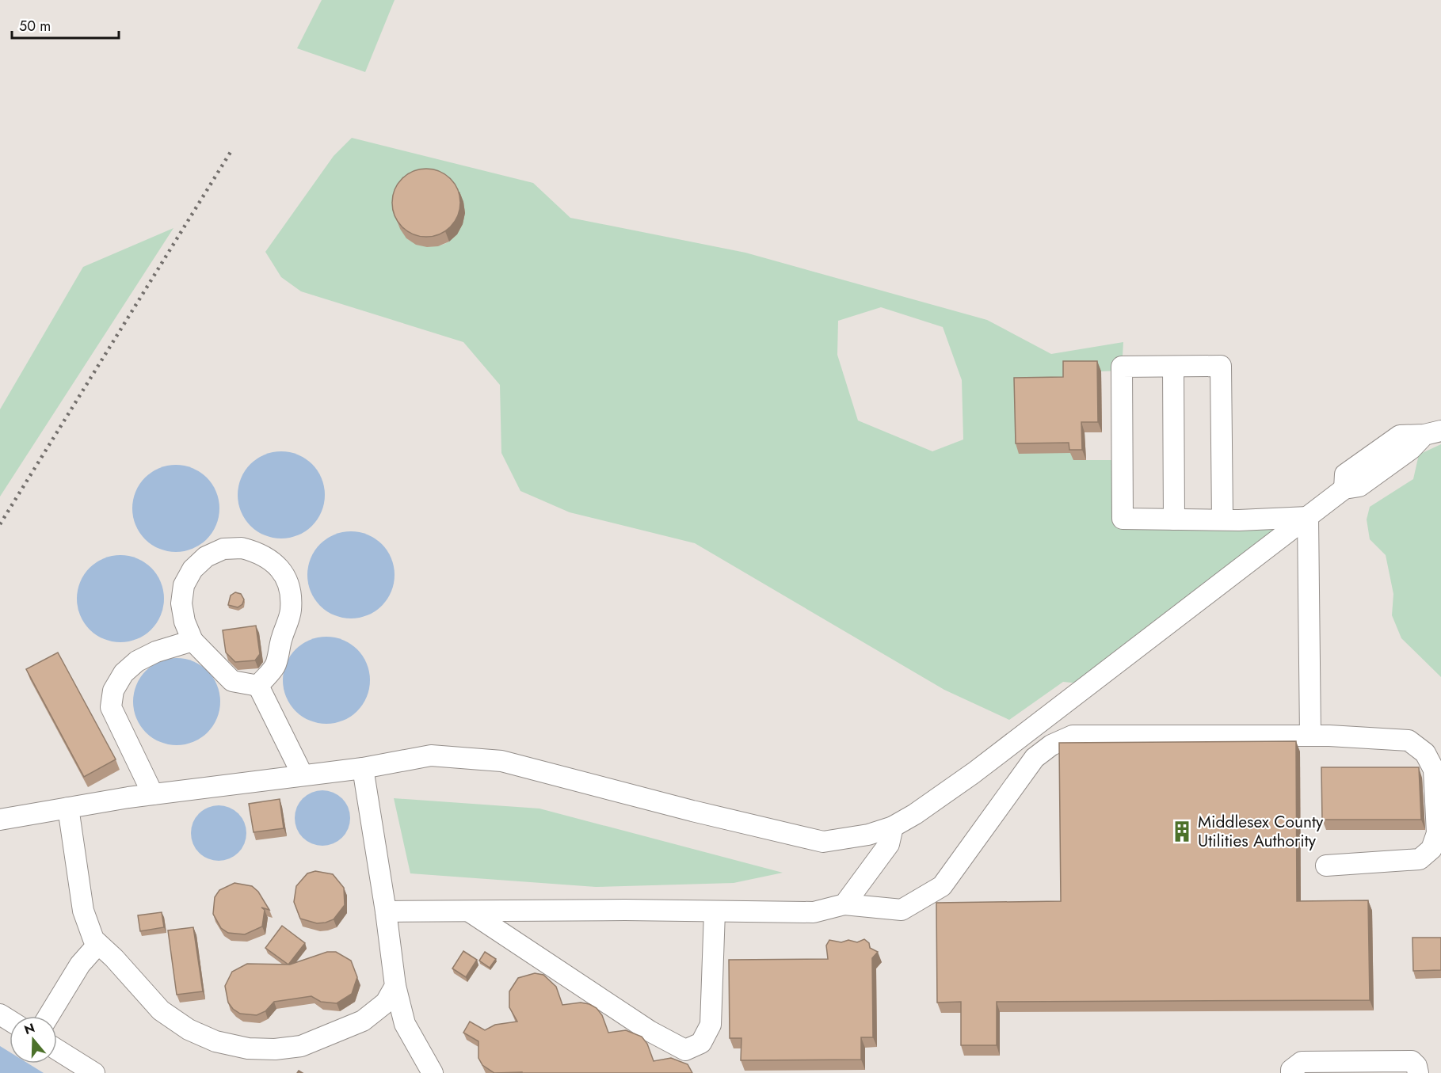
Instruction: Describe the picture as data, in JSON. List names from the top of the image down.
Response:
{
  "places": {
    "building": ["Middlesex County Utilities Authority"]
  },
  "scale_bar": "50 m",
  "north": "top"
}
